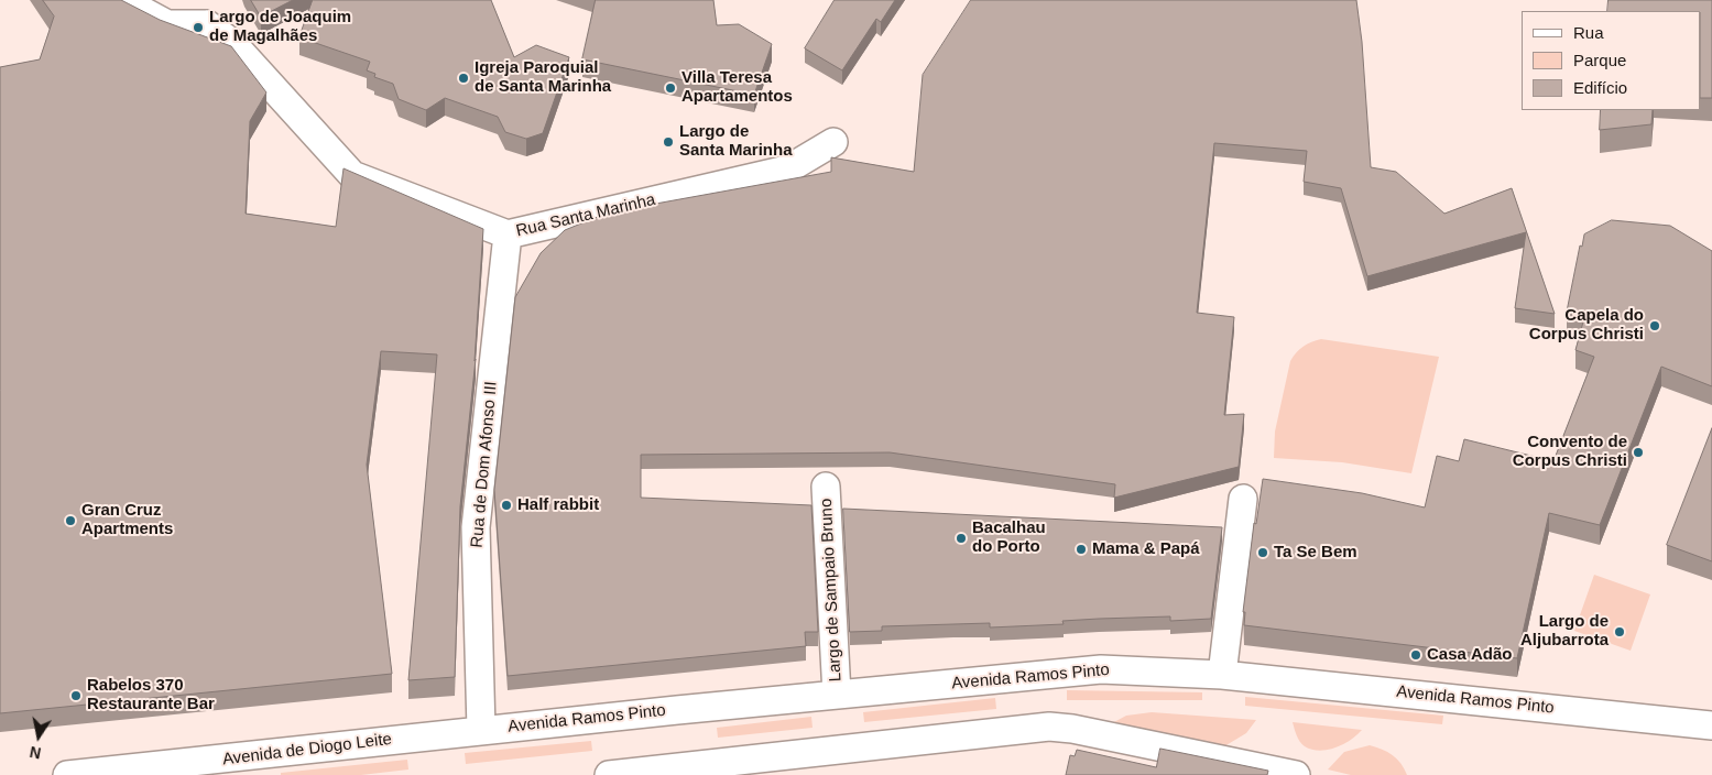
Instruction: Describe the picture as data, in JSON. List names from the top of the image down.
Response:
{
  "streets": {
    "street": [
      "Rua Santa Marinha",
      "Rua de Dom Afonso III",
      "Largo de Sampaio Bruno",
      "Avenida Ramos Pinto",
      "Avenida de Diogo Leite"
    ]
  },
  "crossings": [
    ["Rua Santa Marinha", "Rua de Dom Afonso III"],
    ["Rua de Dom Afonso III", "Avenida Ramos Pinto"],
    ["Rua de Dom Afonso III", "Avenida de Diogo Leite"],
    ["Largo de Sampaio Bruno", "Avenida Ramos Pinto"],
    ["Avenida Ramos Pinto", "Avenida de Diogo Leite"]
  ],
  "places": [
    "Largo de Joaquim de Magalhães",
    "Igreja Paroquial de Santa Marinha",
    "Villa Teresa Apartamentos",
    "Largo de Santa Marinha",
    "Capela do Corpus Christi",
    "Convento de Corpus Christi",
    "Half rabbit",
    "Gran Cruz Apartments",
    "Bacalhau do Porto",
    "Mama & Papá",
    "Ta Se Bem",
    "Largo de Aljubarrota",
    "Casa Adão",
    "Rabelos 370 Restaurante Bar"
  ],
  "legend": ["Rua", "Parque", "Edifício"],
  "north": "bottom"
}
